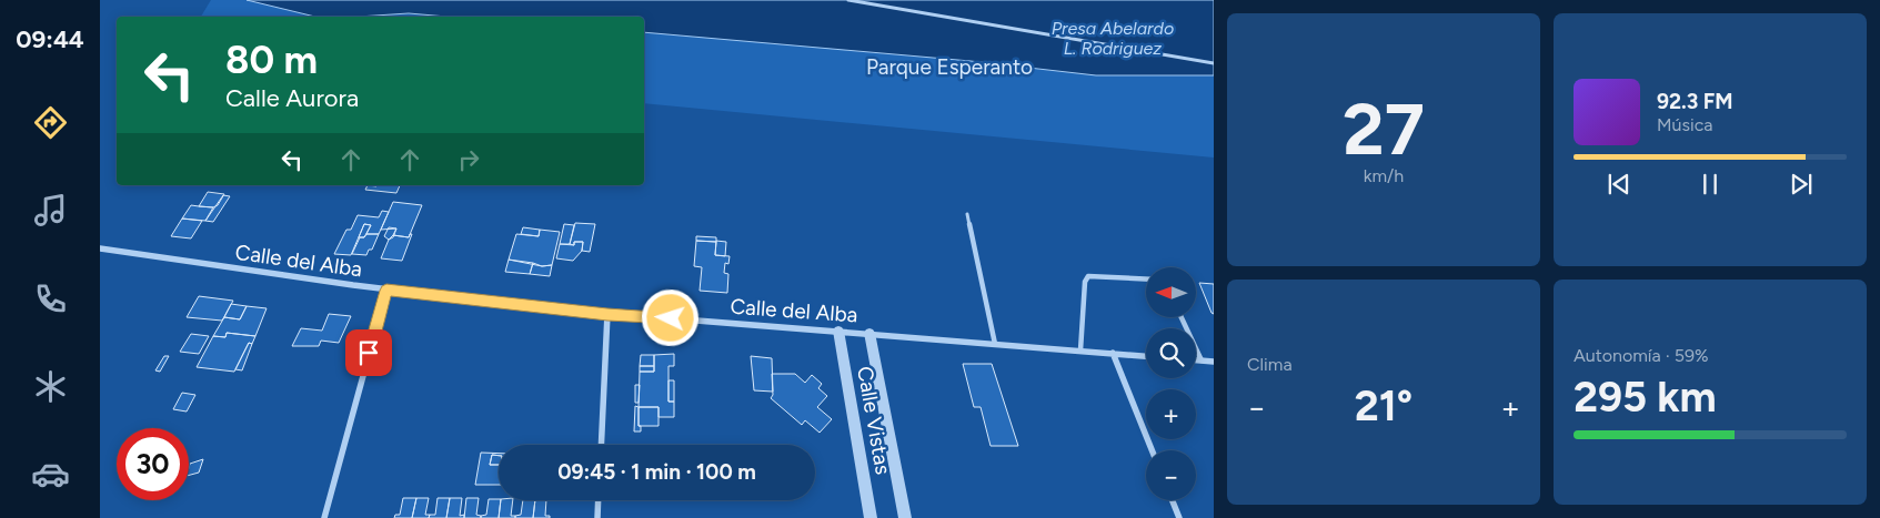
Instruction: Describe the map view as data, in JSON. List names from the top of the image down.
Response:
{
  "streets": {
    "street": ["Calle del Alba", "Calle Vistas"]
  },
  "crossings": [
    ["Calle del Alba", "Calle Vistas"]
  ],
  "water": ["Presa Abelardo L. Rodriguez"],
  "parks": ["Parque Esperanto"],
  "north": "left",
  "page": {
    "tabs": "09:44",
    "tile": [
      ["27", "km/h"],
      "Clima",
      ["Autonomía · 59%", "295 km"]
    ],
    "turn": ["80 m", "Calle Aurora"],
    "song": ["92.3 FM", "Música"],
    "map_buttons": ["+", "−"],
    "heat": ["−", "21°", "+"],
    "limit": "30",
    "trip": "09:45 · 1 min · 100 m"
  }
}
